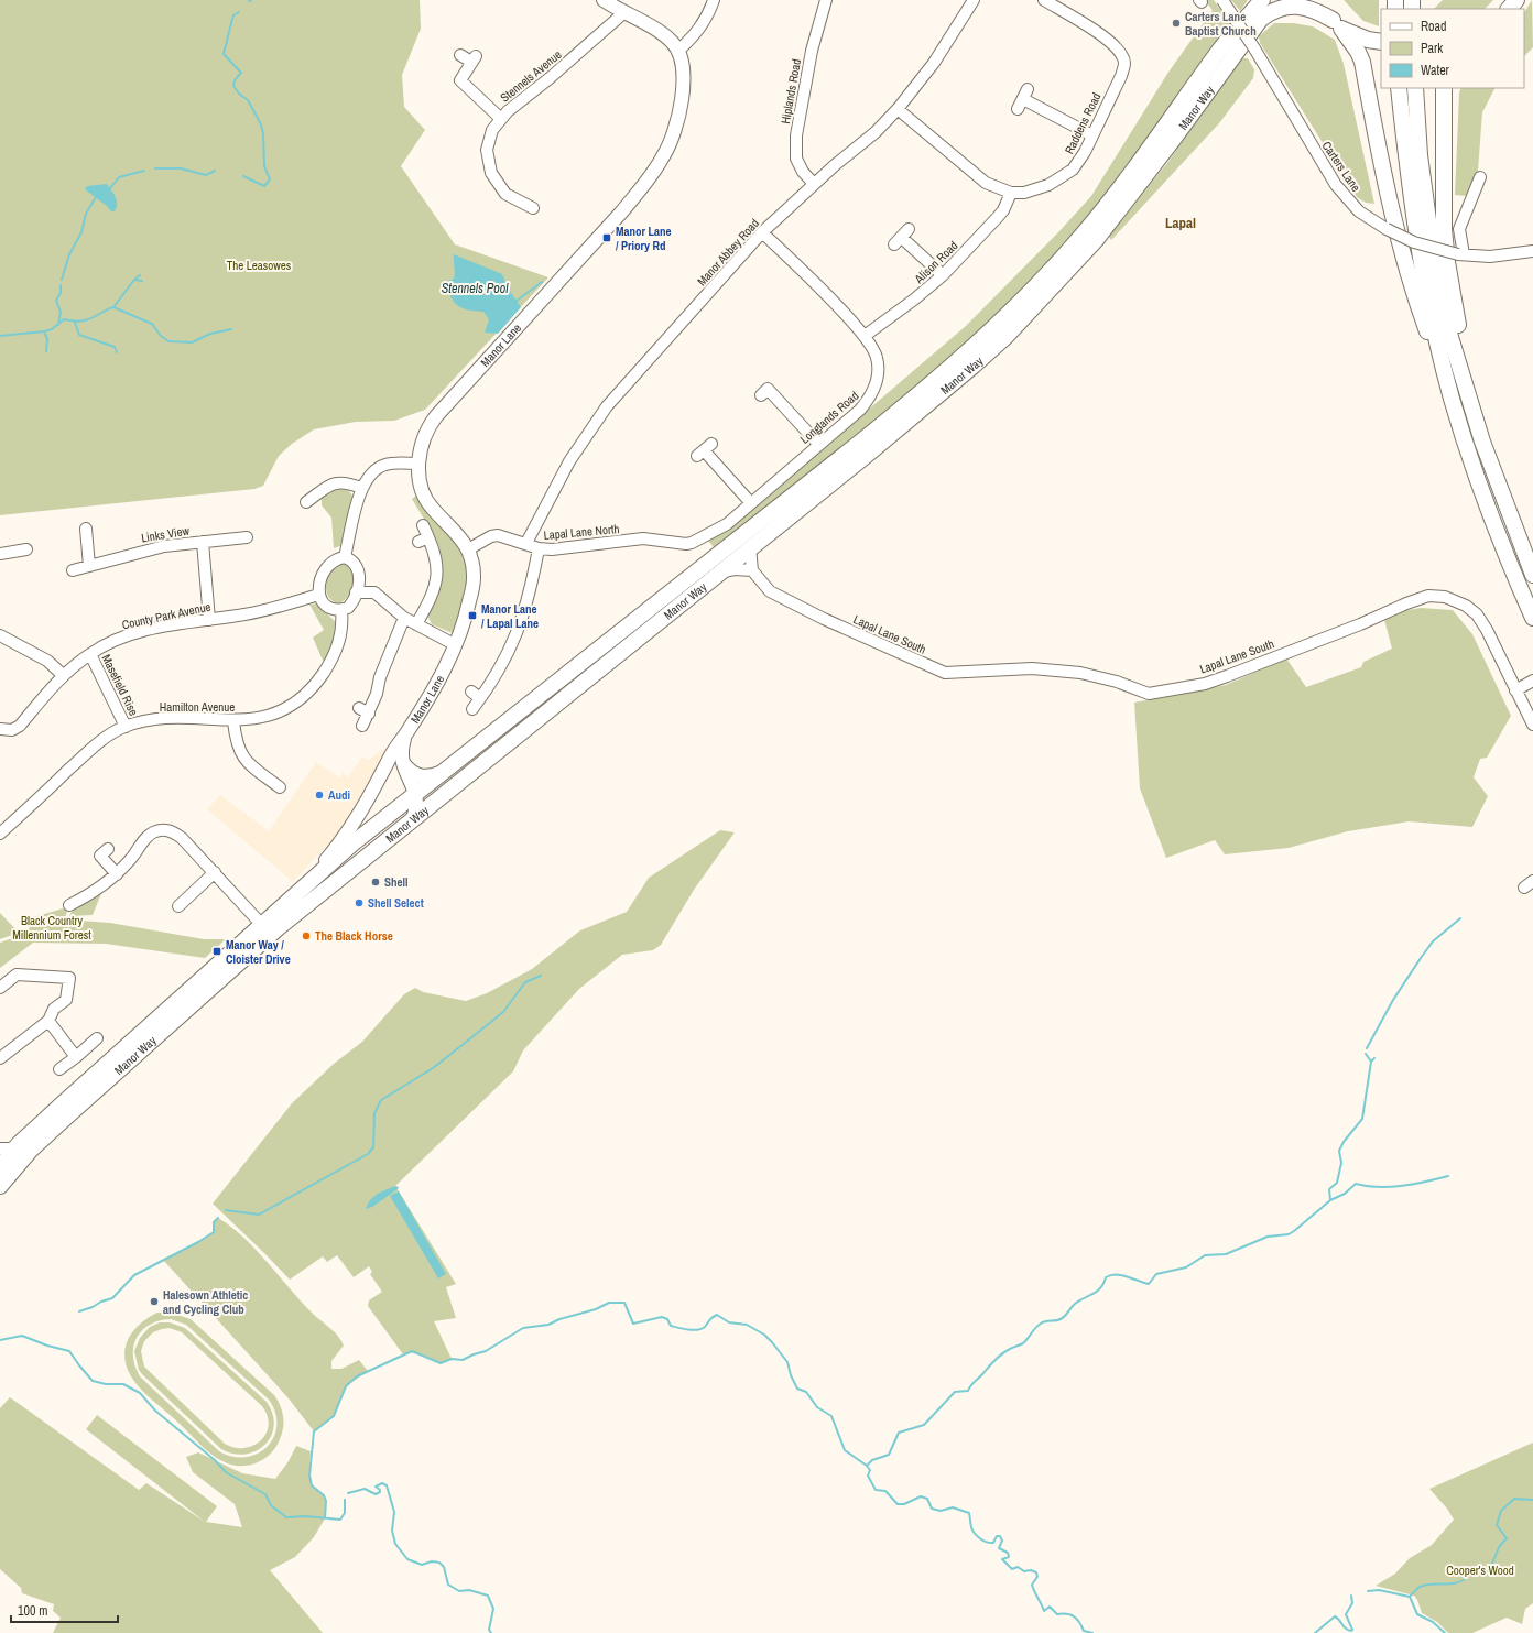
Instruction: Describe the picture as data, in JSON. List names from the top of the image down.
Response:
{
  "streets": {
    "highway": ["Manor Way"],
    "main road": ["Manor Lane"],
    "street": [
      "Stennels Avenue",
      "Hiplands Road",
      "Raddens Road",
      "Carters Lane",
      "Manor Abbey Road",
      "Alison Road",
      "Longlands Road",
      "Lapal Lane North",
      "Links View",
      "County Park Avenue",
      "Lapal Lane South",
      "Masefield Rise",
      "Hamilton Avenue"
    ]
  },
  "crossings": [
    ["Hiplands Road", "Manor Abbey Road"],
    ["Manor Way", "Manor Lane"],
    ["Raddens Road", "Manor Abbey Road"],
    ["Raddens Road", "Alison Road"],
    ["Manor Abbey Road", "Longlands Road"],
    ["Manor Abbey Road", "Lapal Lane North"],
    ["Alison Road", "Longlands Road"],
    ["Manor Lane", "Lapal Lane North"],
    ["Longlands Road", "Lapal Lane North"],
    ["County Park Avenue", "Masefield Rise"],
    ["County Park Avenue", "Hamilton Avenue"],
    ["Masefield Rise", "Hamilton Avenue"]
  ],
  "districts": ["Lapal"],
  "water": ["Stennels Pool"],
  "parks": ["The Leasowes", "Black Country Millennium Forest", "Cooper's Wood"],
  "places": {
    "other": [
      "Carters Lane Baptist Church",
      "Audi",
      "Shell",
      "Shell Select",
      "The Black Horse",
      "Halesown Athletic and Cycling Club"
    ],
    "transit": ["Manor Lane / Priory Rd", "Manor Lane / Lapal Lane", "Manor Way / Cloister Drive"]
  },
  "legend": ["Road", "Park", "Water"],
  "scale_bar": "100 m"
}
